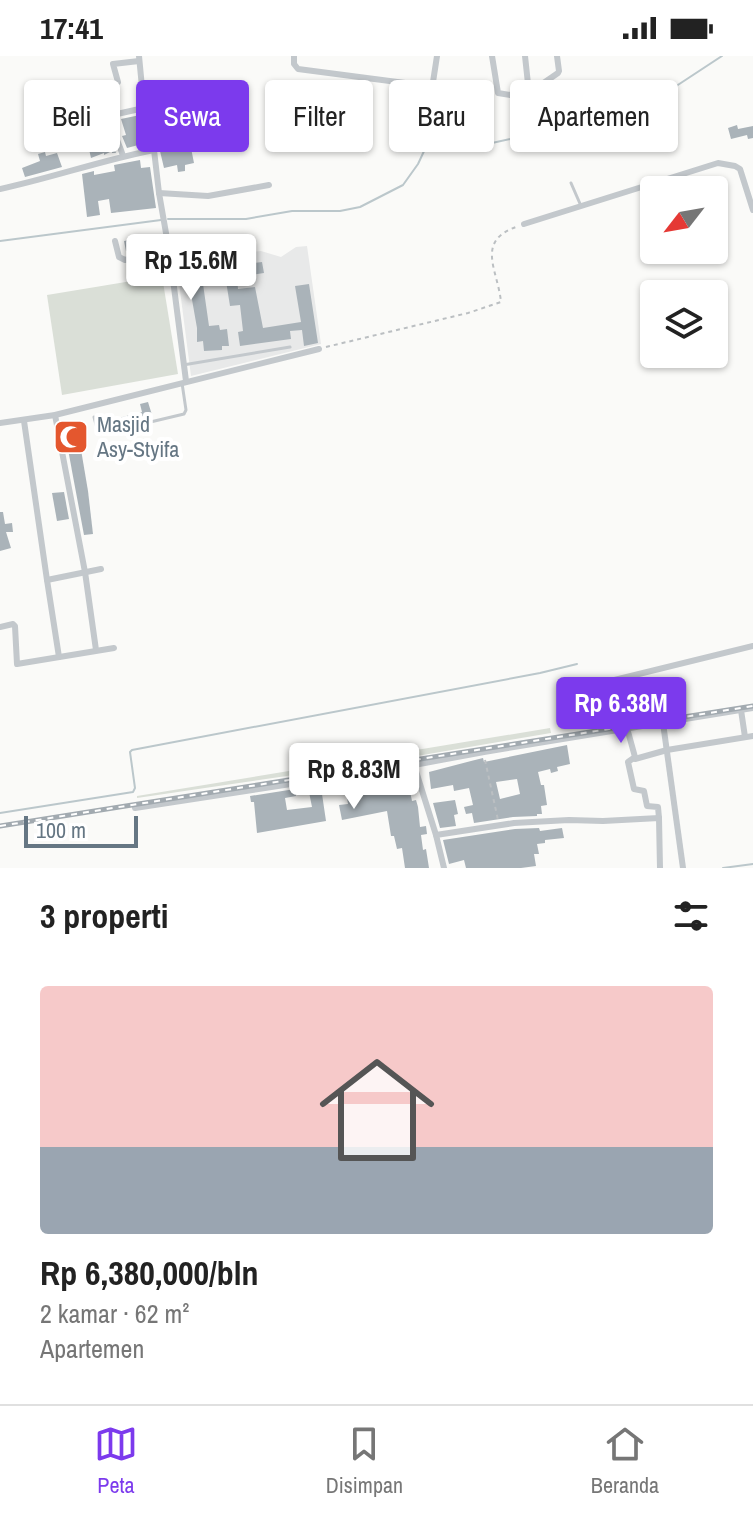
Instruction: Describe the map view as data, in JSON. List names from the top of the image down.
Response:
{
  "places": {
    "mosque": ["Masjid Asy-Styifa"]
  },
  "scale_bar": "100 m",
  "north": "bottom left",
  "page": {
    "status": "17:41",
    "chip": [
      "Beli",
      "Sewa",
      "Filter",
      "Baru",
      "Apartemen"
    ],
    "price": ["Rp 15.6M", "Rp 6.38M", "Rp 8.83M"],
    "scale": "100 m",
    "heading": "3 properti",
    "list": [
      {
        "name": "Rp 6,380,000/bln",
        "note": "2 kamar · 62 m² · Apartemen"
      }
    ],
    "tabs": ["Peta", "Disimpan", "Beranda"]
  }
}
